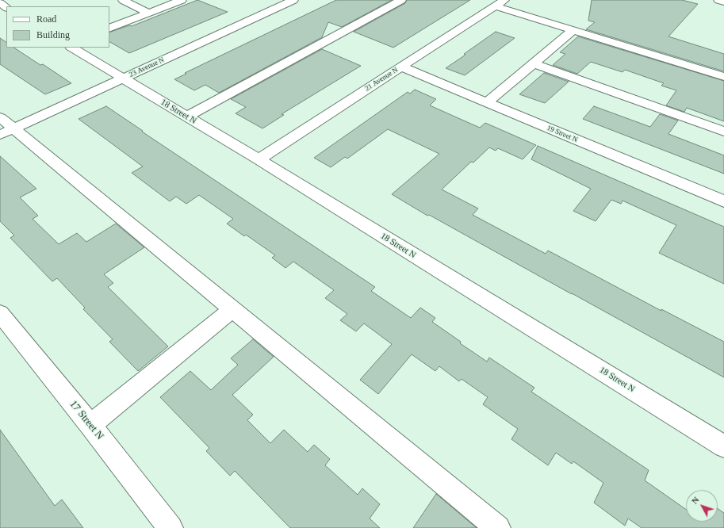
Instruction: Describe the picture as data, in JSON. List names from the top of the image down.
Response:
{
  "streets": {
    "street": [
      "23 Avenue N",
      "21 Avenue N",
      "18 Street N",
      "19 Street N",
      "17 Street N"
    ]
  },
  "crossings": [
    ["23 Avenue N", "18 Street N"],
    ["21 Avenue N", "18 Street N"],
    ["21 Avenue N", "19 Street N"]
  ],
  "legend": ["Road", "Building"],
  "north": "top left"
}
